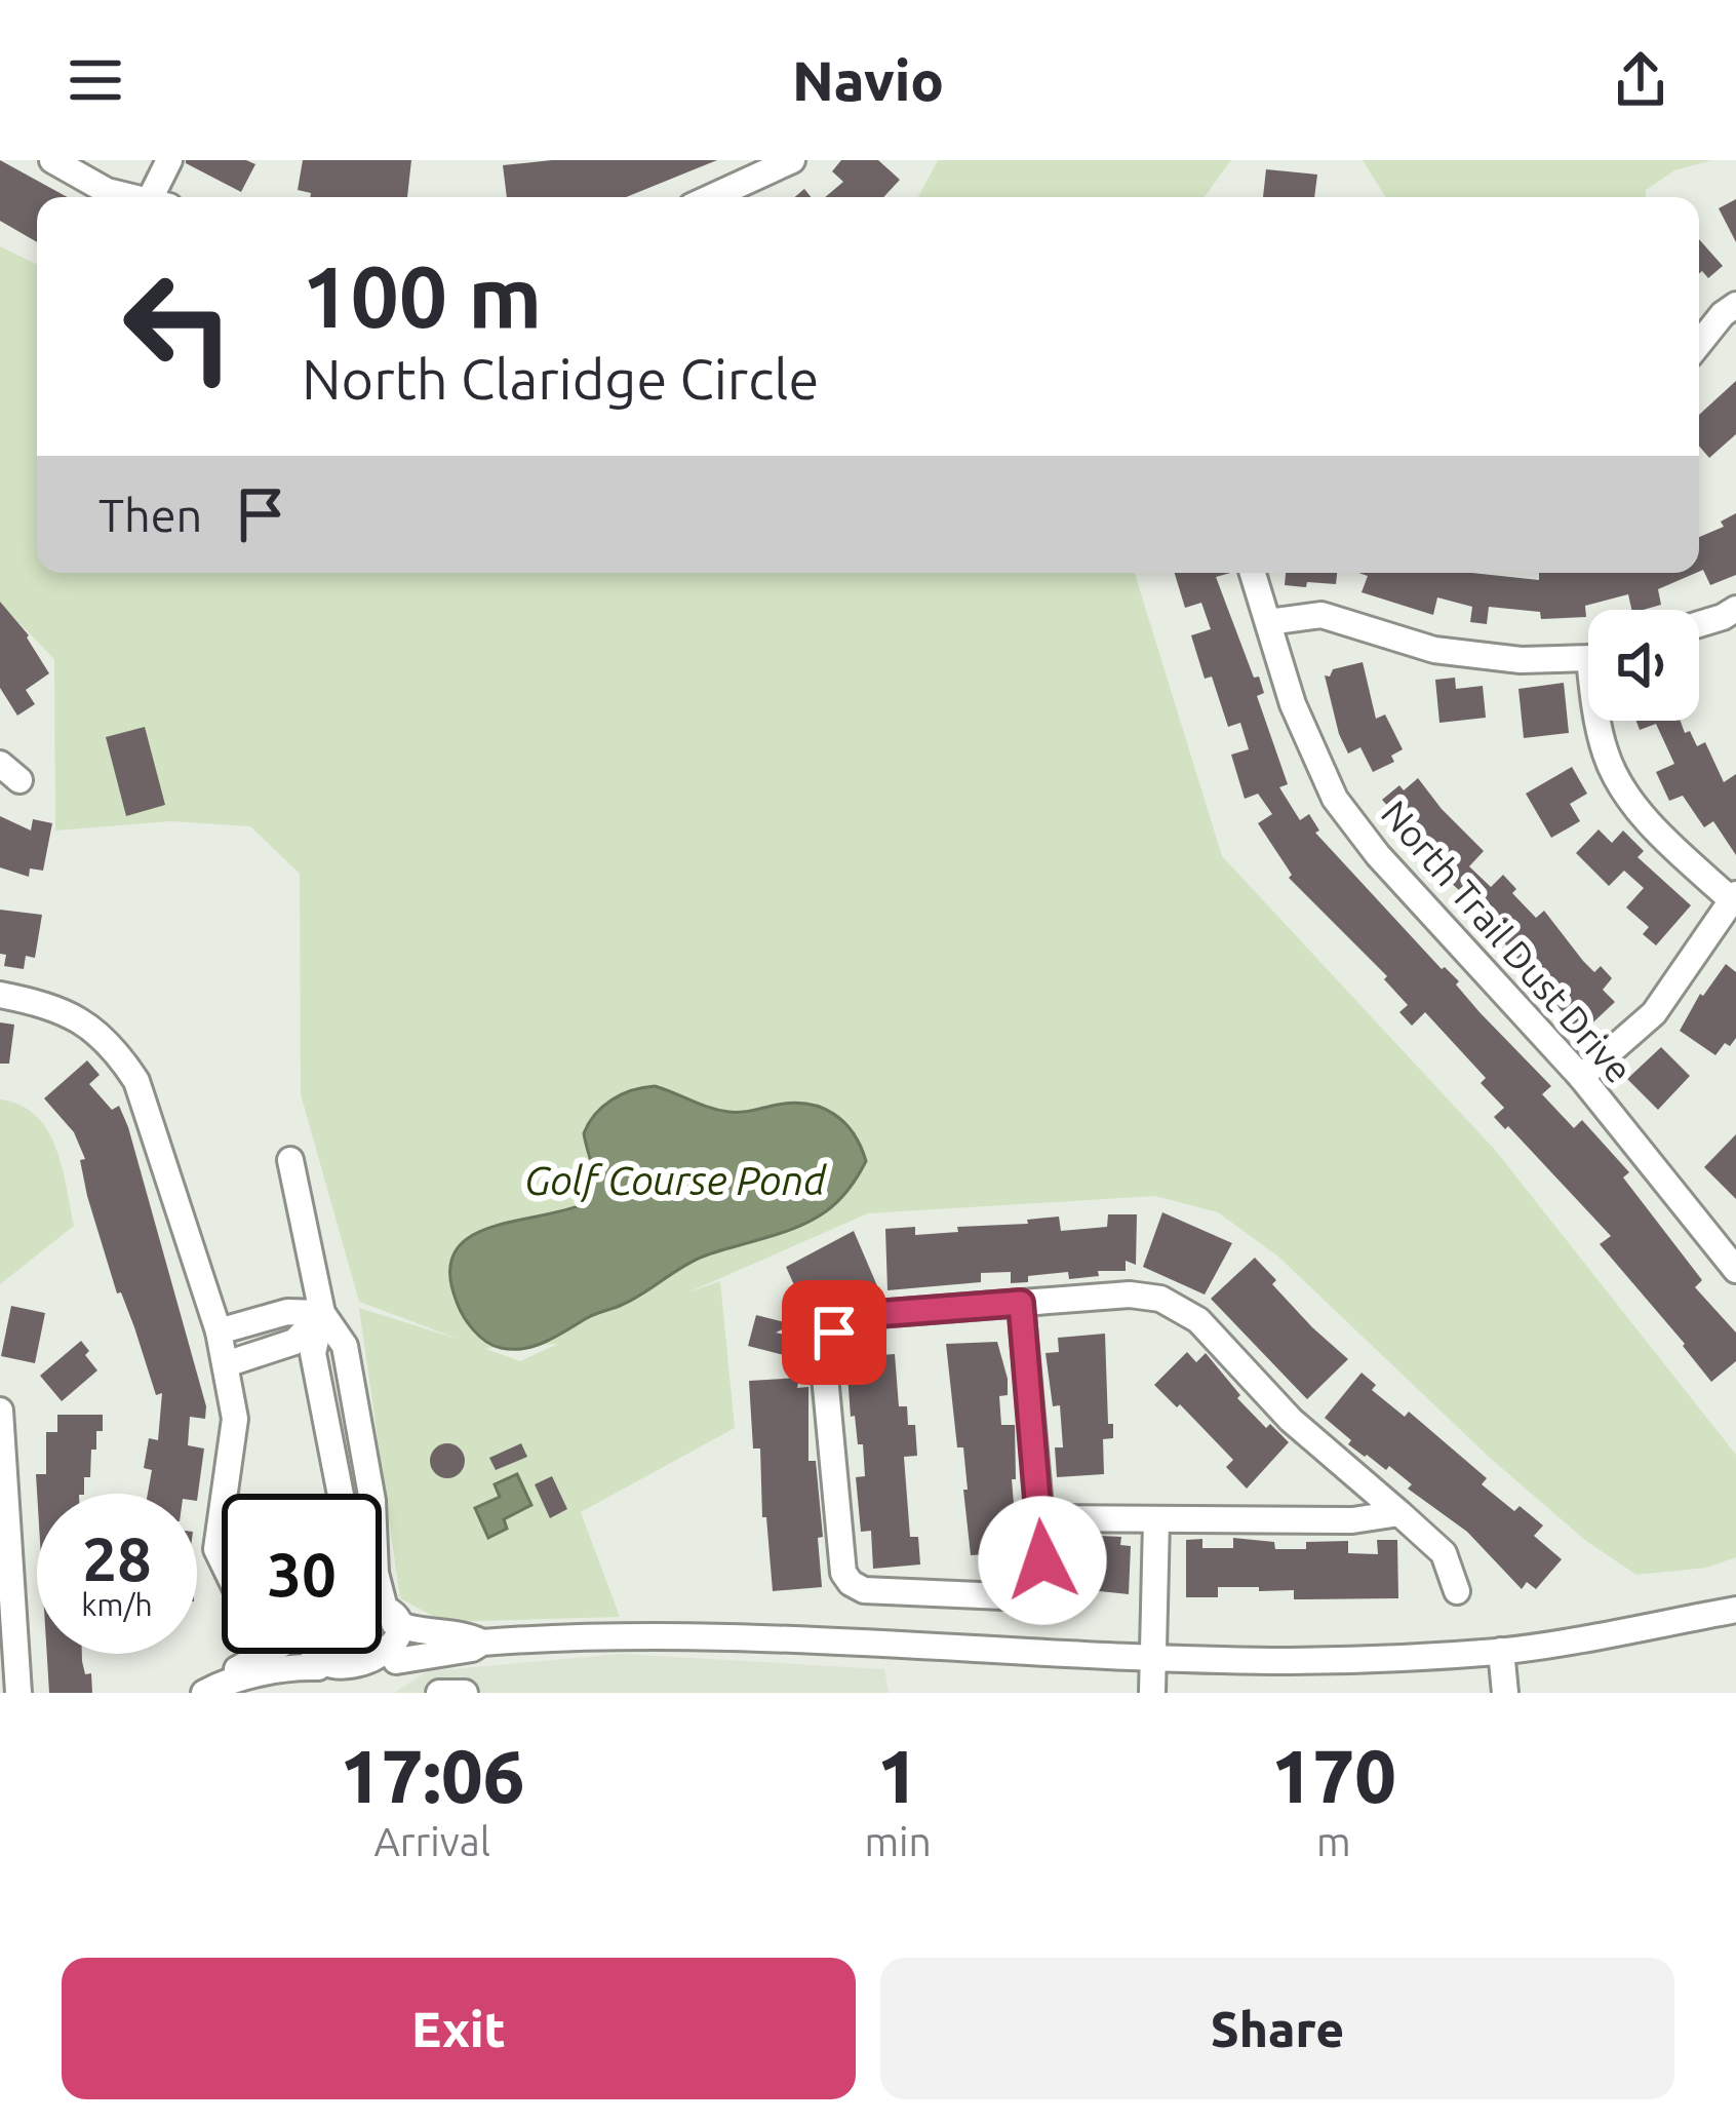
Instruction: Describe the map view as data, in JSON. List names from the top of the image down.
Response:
{
  "streets": {
    "street": ["North Trail Dust Drive"]
  },
  "water": ["Golf Course Pond"],
  "page": {
    "header": "Navio",
    "turn": ["100 m", "North Claridge Circle"],
    "then": "Then",
    "speed": "28 km/h",
    "limit": "30",
    "eta": [
      "17:06",
      "Arrival",
      "1",
      "min",
      "170",
      "m"
    ],
    "buttons": ["Exit", "Share"]
  }
}
